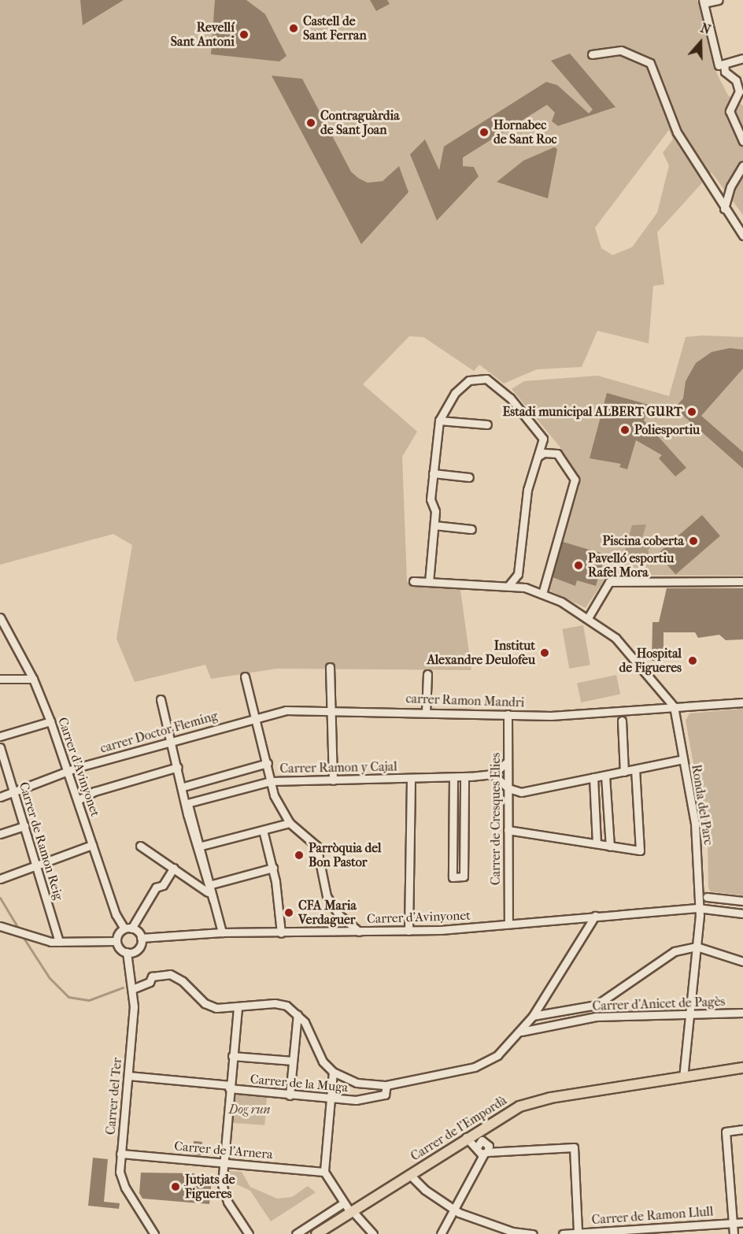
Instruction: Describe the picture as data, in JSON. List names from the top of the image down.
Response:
{
  "streets": {
    "main road": ["Carrer de l'Empordà"],
    "street": [
      "carrer Ramon Mandri",
      "carrer Doctor Fleming",
      "Carrer d'Avinyonet",
      "Carrer Ramon y Cajal",
      "Ronda del Parc",
      "Carrer de Cresques Elies",
      "Carrer de Ramon Reig",
      "Carrer d'Anicet de Pagès",
      "Carrer de la Muga",
      "Carrer del Ter",
      "Carrer de l'Arnera",
      "Carrer de Ramon Llull"
    ]
  },
  "crossings": [
    ["carrer Ramon Mandri", "carrer Doctor Fleming"],
    ["carrer Ramon Mandri", "Ronda del Parc"],
    ["carrer Ramon Mandri", "Carrer de Cresques Elies"],
    ["carrer Doctor Fleming", "Carrer d'Avinyonet"],
    ["carrer Doctor Fleming", "Carrer de Ramon Reig"],
    ["Carrer d'Avinyonet", "Ronda del Parc"],
    ["Carrer d'Avinyonet", "Carrer de Cresques Elies"],
    ["Ronda del Parc", "Carrer d'Anicet de Pagès"],
    ["Ronda del Parc", "Carrer de l'Empordà"],
    ["Carrer de la Muga", "Carrer del Ter"],
    ["Carrer del Ter", "Carrer de l'Arnera"]
  ],
  "parks": ["Dog run"],
  "places": [
    "Castell de Sant Ferran",
    "Revellí Sant Antoni",
    "Contraguàrdia de Sant Joan",
    "Hornabec de Sant Roc",
    "Estadi municipal ALBERT GURT",
    "Poliesportiu",
    "Piscina coberta",
    "Pavelló esportiu Rafel Mora",
    "Institut Alexandre Deulofeu",
    "Hospital de Figueres",
    "Parròquia del Bon Pastor",
    "CFA Maria Verdaguer",
    "Jutjats de Figueres"
  ],
  "north": "top"
}
